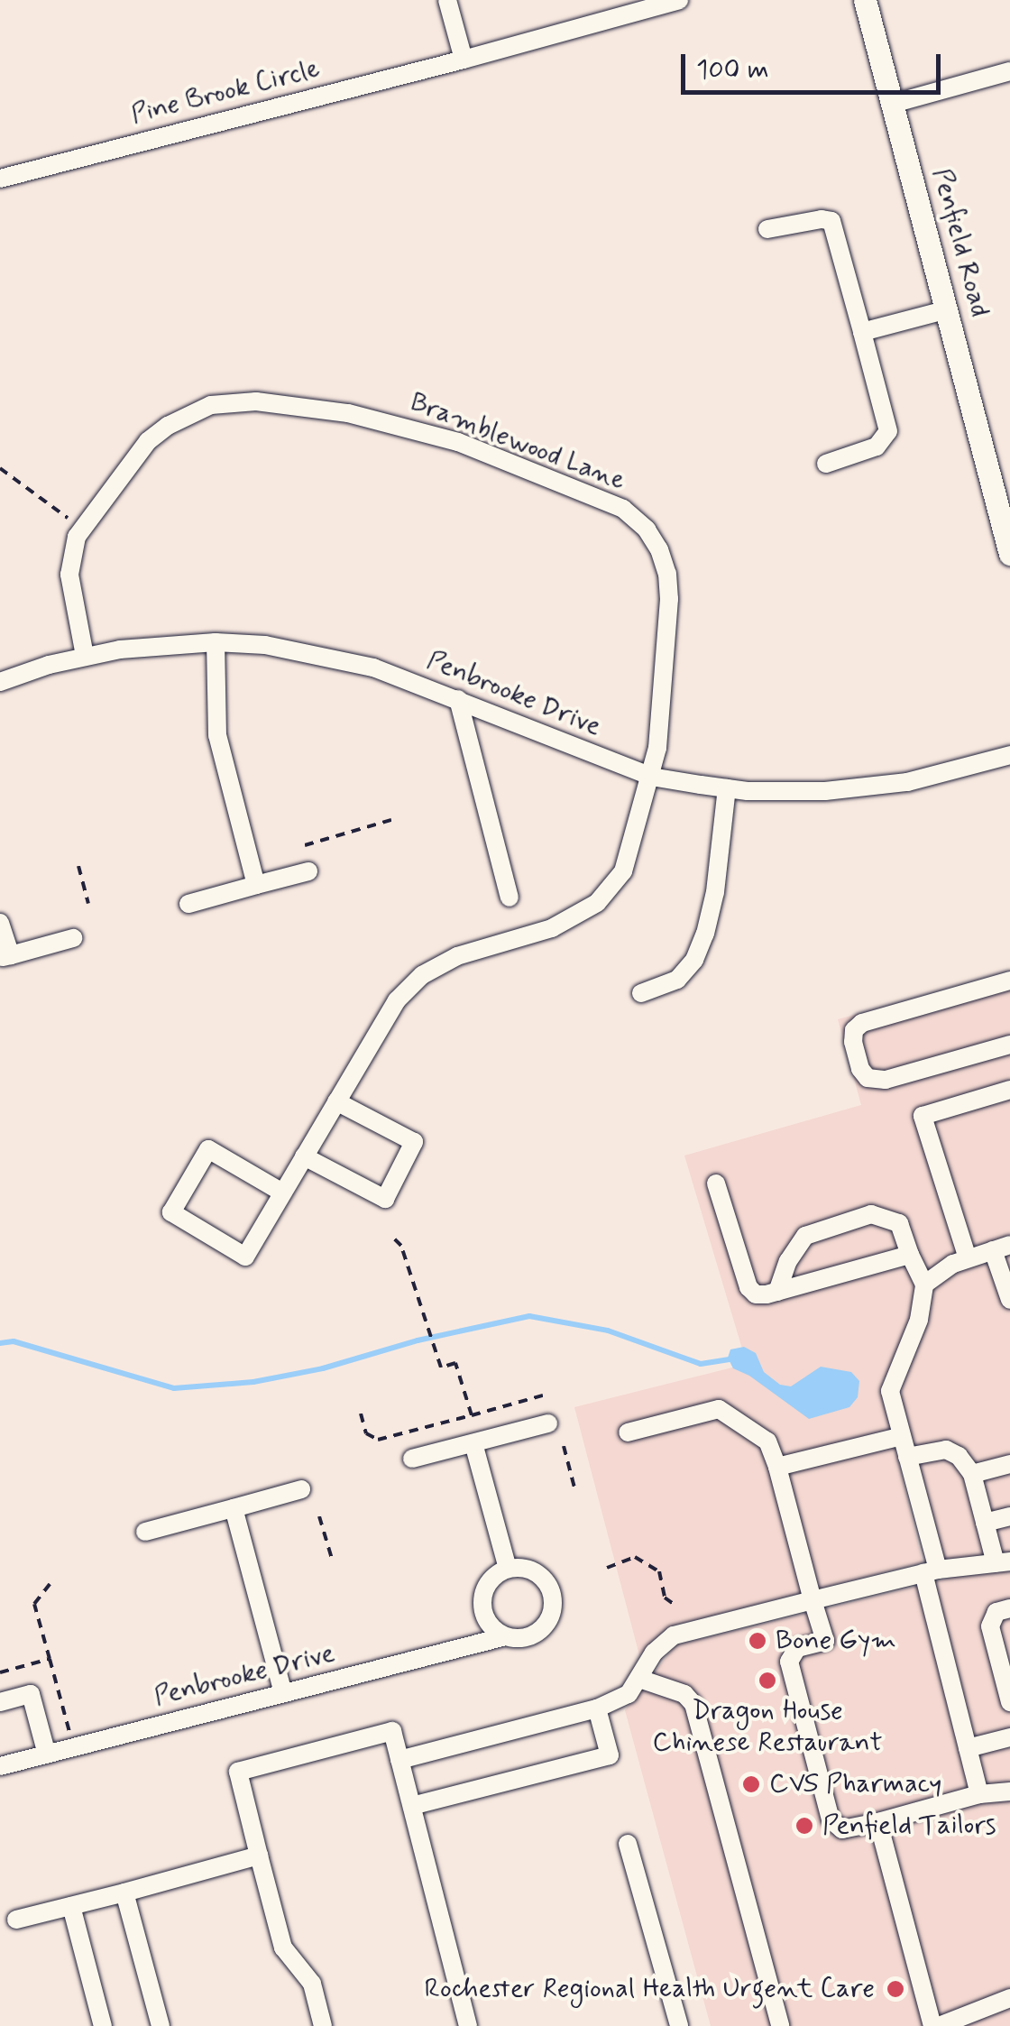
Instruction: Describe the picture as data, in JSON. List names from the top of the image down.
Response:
{
  "streets": {
    "main road": ["Penfield Road"],
    "street": ["Pine Brook Circle", "Bramblewood Lane", "Penbrooke Drive"]
  },
  "crossings": [
    ["Bramblewood Lane", "Penbrooke Drive"]
  ],
  "places": [
    "Bone Gym",
    "Dragon House Chinese Restaurant",
    "CVS Pharmacy",
    "Penfield Tailors",
    "Rochester Regional Health Urgent Care"
  ],
  "scale_bar": "100 m"
}
